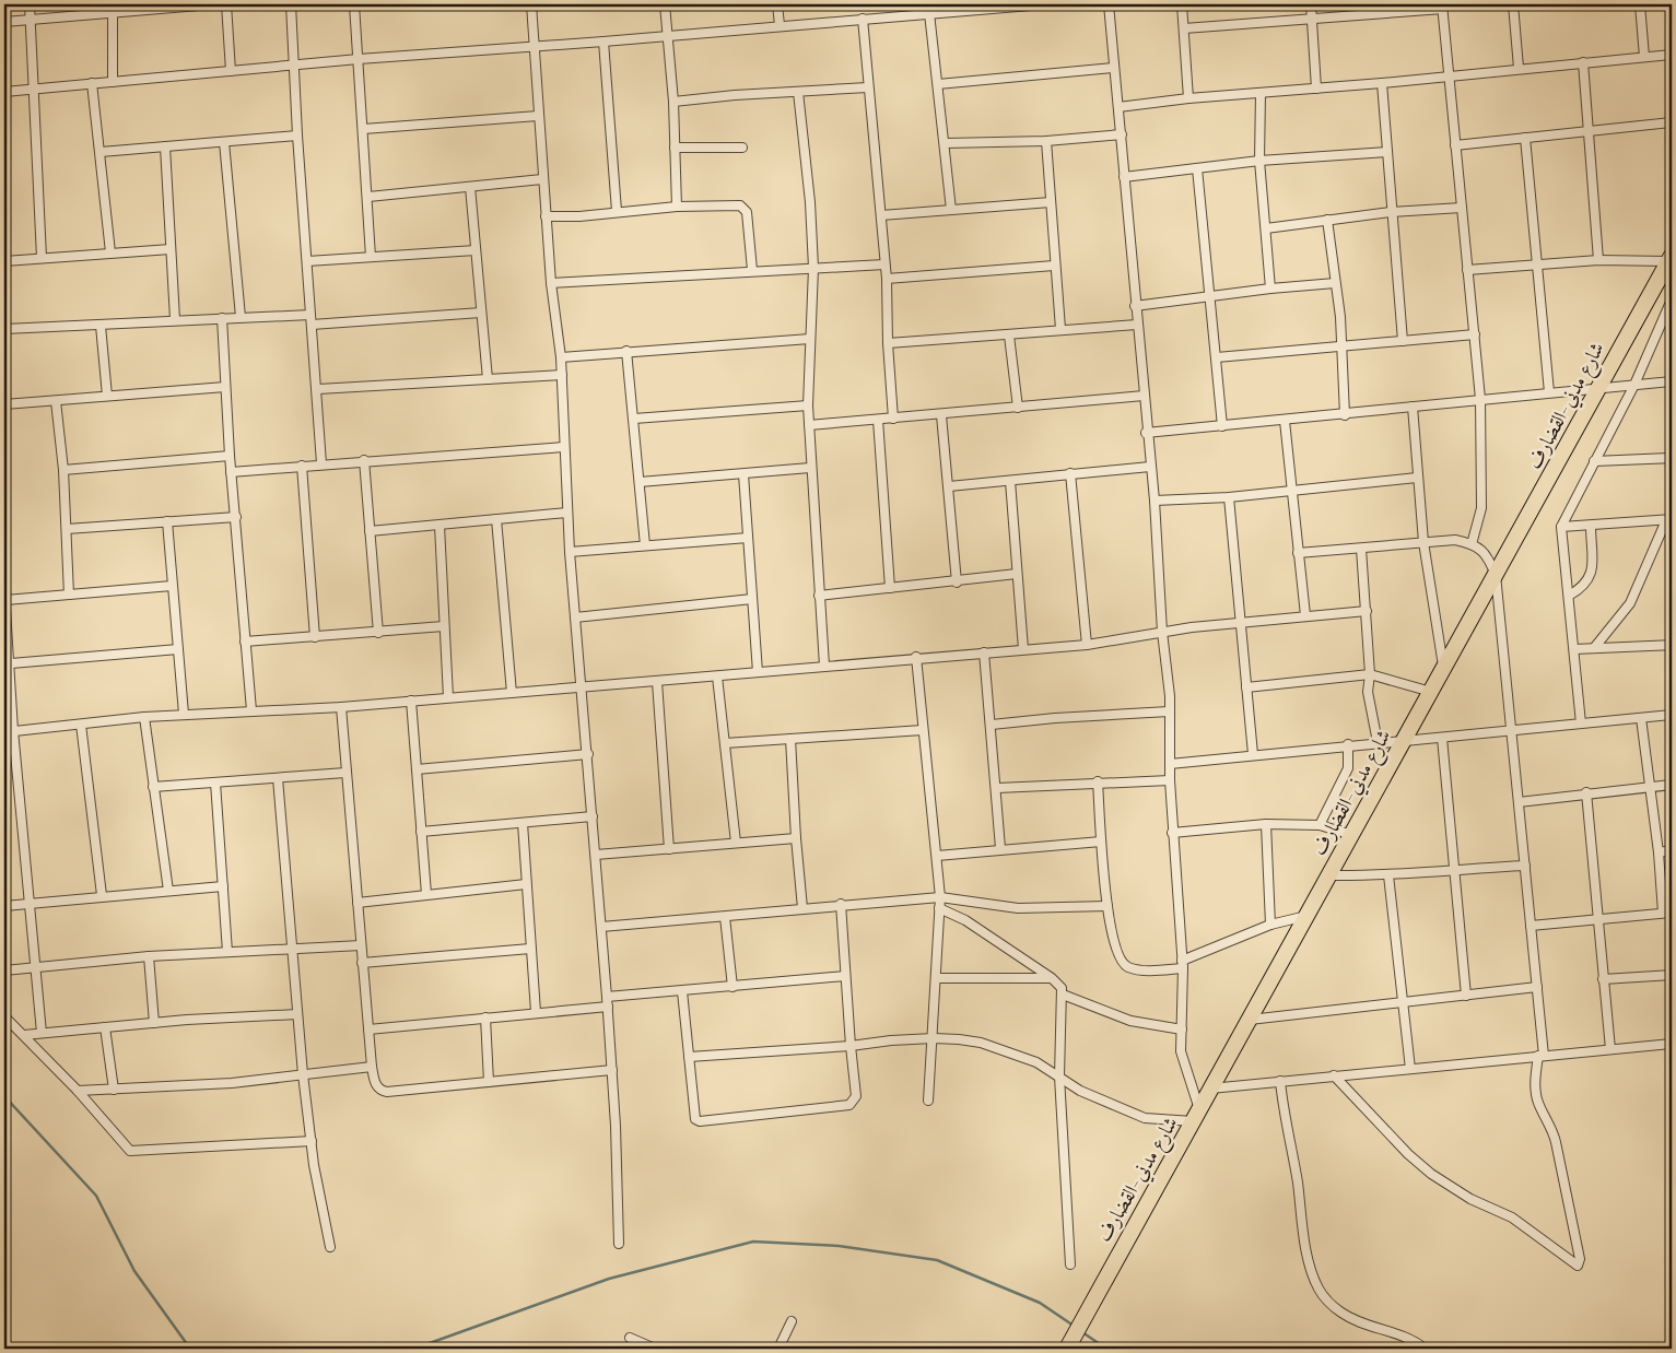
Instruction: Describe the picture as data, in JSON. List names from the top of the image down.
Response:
{
  "streets": {
    "highway": ["شارع مدني -القضارف"]
  }
}
